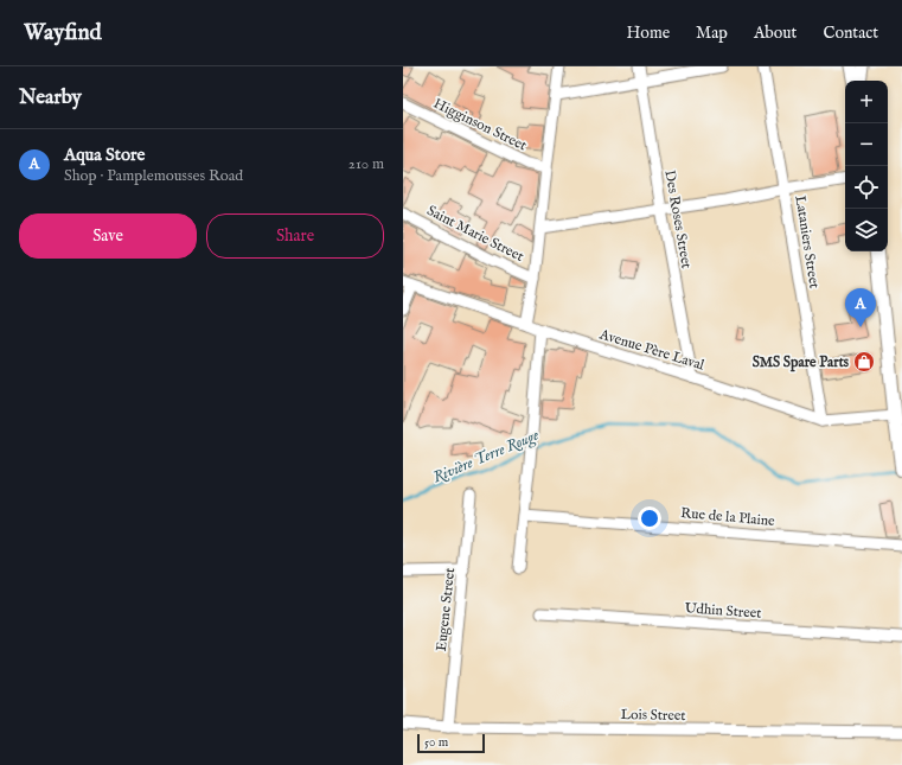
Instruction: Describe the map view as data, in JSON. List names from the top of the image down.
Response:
{
  "streets": {
    "street": [
      "Higginson Street",
      "Des Roses Street",
      "Saint Marie Street",
      "Lataniers Street",
      "Avenue Père Laval",
      "Rue de la Plaine",
      "Eugene Street",
      "Udhin Street",
      "Lois Street"
    ]
  },
  "crossings": [
    ["Des Roses Street", "Avenue Père Laval"],
    ["Lataniers Street", "Avenue Père Laval"],
    ["Eugene Street", "Lois Street"]
  ],
  "water": ["Rivière Terre Rouge"],
  "places": {
    "shop": ["SMS Spare Parts"]
  },
  "scale_bar": "50 m",
  "page": {
    "header": "Wayfind",
    "nav": [
      "Home",
      "Map",
      "About",
      "Contact"
    ],
    "heading": "Nearby",
    "map_buttons": ["+", "−"],
    "list": [
      {
        "mark": "A",
        "name": "Aqua Store",
        "note": "Shop · Pamplemousses Road",
        "value": "210 m"
      }
    ],
    "buttons": ["Save", "Share"],
    "pins": "A",
    "scale": "50 m"
  }
}
